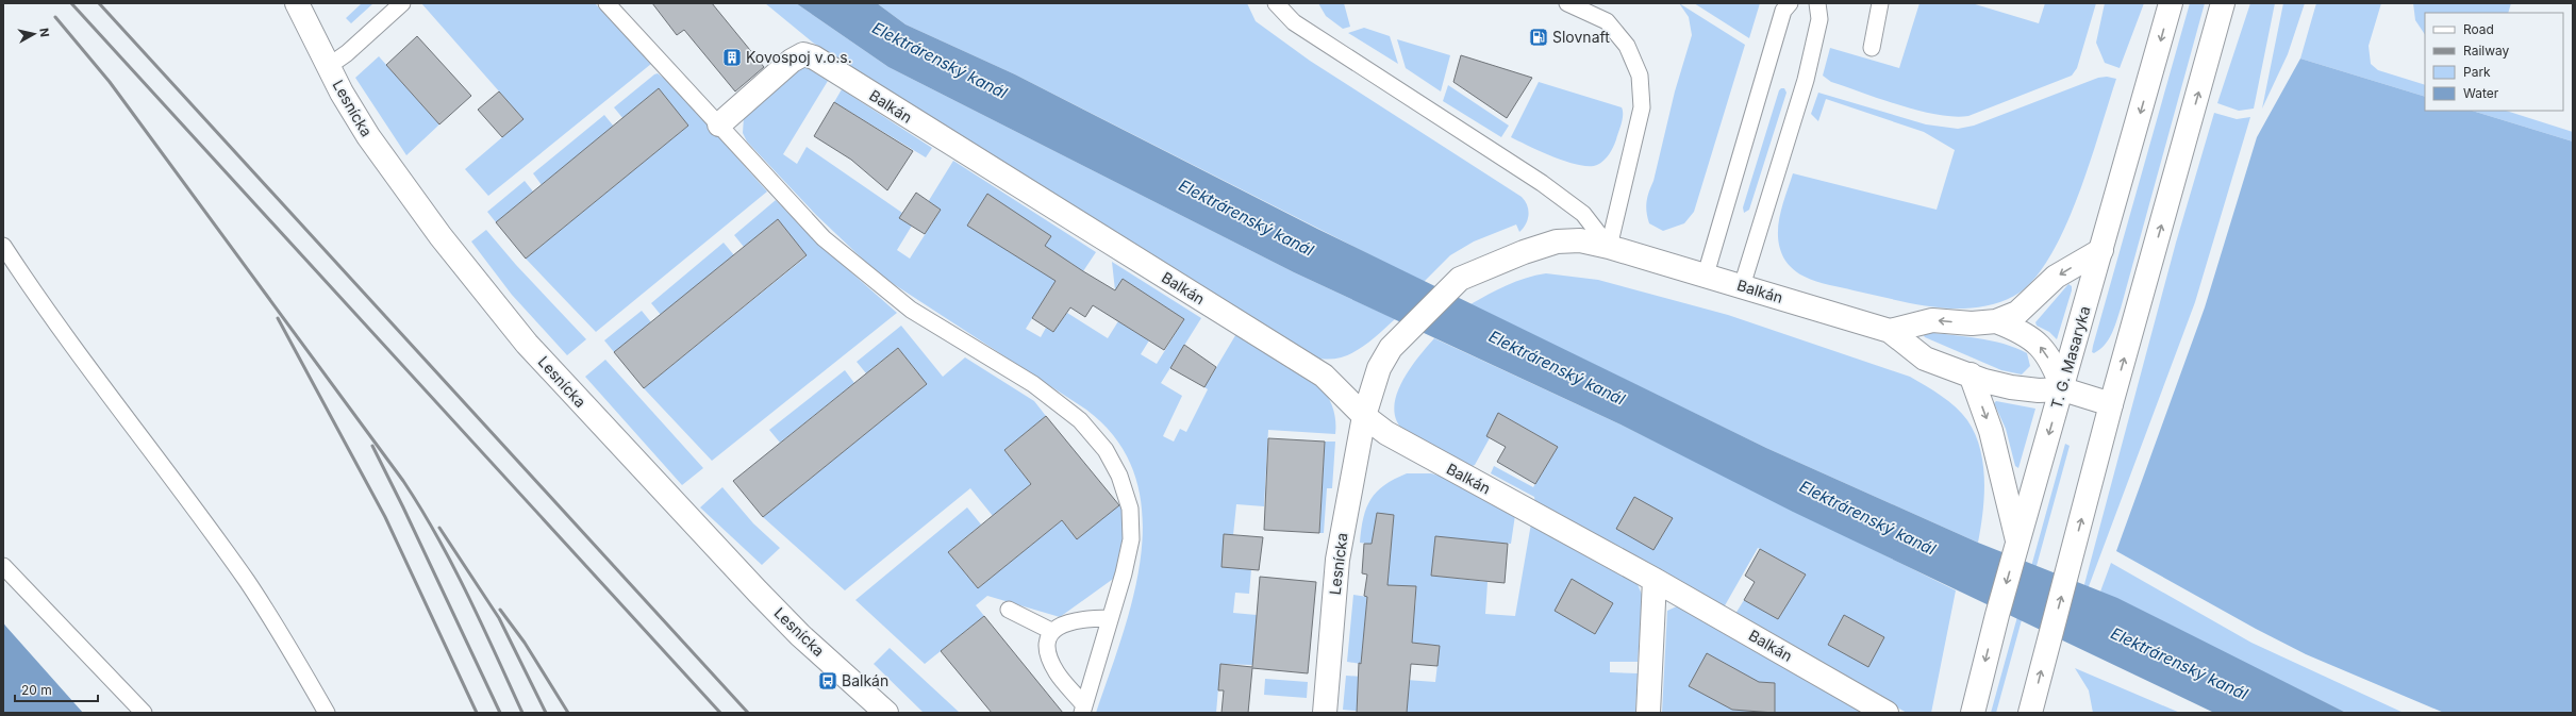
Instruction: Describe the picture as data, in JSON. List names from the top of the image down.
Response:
{
  "streets": {
    "street": ["Balkán", "Lesnícka", "T. G. Masaryka"]
  },
  "crossings": [
    ["Balkán", "Lesnícka"],
    ["Balkán", "T. G. Masaryka"]
  ],
  "water": ["Elektrárenský kanál"],
  "places": {
    "fuel station": ["Slovnaft"],
    "building": ["Kovospoj v.o.s."],
    "bus stop": ["Balkán"]
  },
  "legend": [
    "Road",
    "Railway",
    "Park",
    "Water"
  ],
  "scale_bar": "20 m",
  "north": "right"
}
